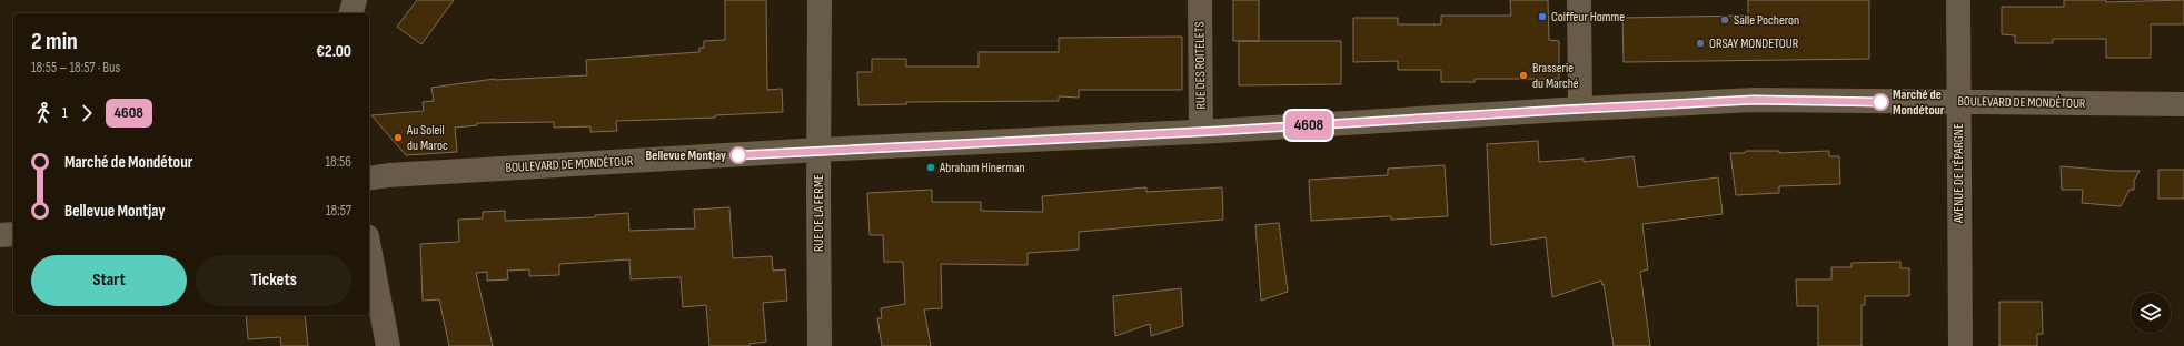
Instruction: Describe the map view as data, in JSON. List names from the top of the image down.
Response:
{
  "streets": {
    "street": [
      "RUE DES ROITELETS",
      "BOULEVARD DE MONDÉTOUR",
      "AVENUE DE L'ÉPARGNE",
      "RUE DE LA FERME"
    ]
  },
  "crossings": [
    ["RUE DES ROITELETS", "BOULEVARD DE MONDÉTOUR"],
    ["BOULEVARD DE MONDÉTOUR", "AVENUE DE L'ÉPARGNE"],
    ["BOULEVARD DE MONDÉTOUR", "RUE DE LA FERME"]
  ],
  "places": [
    "Coiffeur Homme",
    "Salle Pocheron",
    "ORSAY MONDETOUR",
    "Brasserie du Marché",
    "Marché de Mondétour",
    "Au Soleil du Maroc",
    "Bellevue Montjay",
    "Abraham Hinerman"
  ],
  "lines": ["bus line 4608"],
  "page": {
    "on_map": "4608",
    "heading": ["2 min", "18:55 – 18:57 · Bus", "€2.00"],
    "legs": ["1", "4608"],
    "list": [
      {
        "name": "Marché de Mondétour",
        "value": "18:56"
      },
      {
        "name": "Bellevue Montjay",
        "value": "18:57"
      }
    ],
    "buttons": ["Start", "Tickets"]
  }
}
